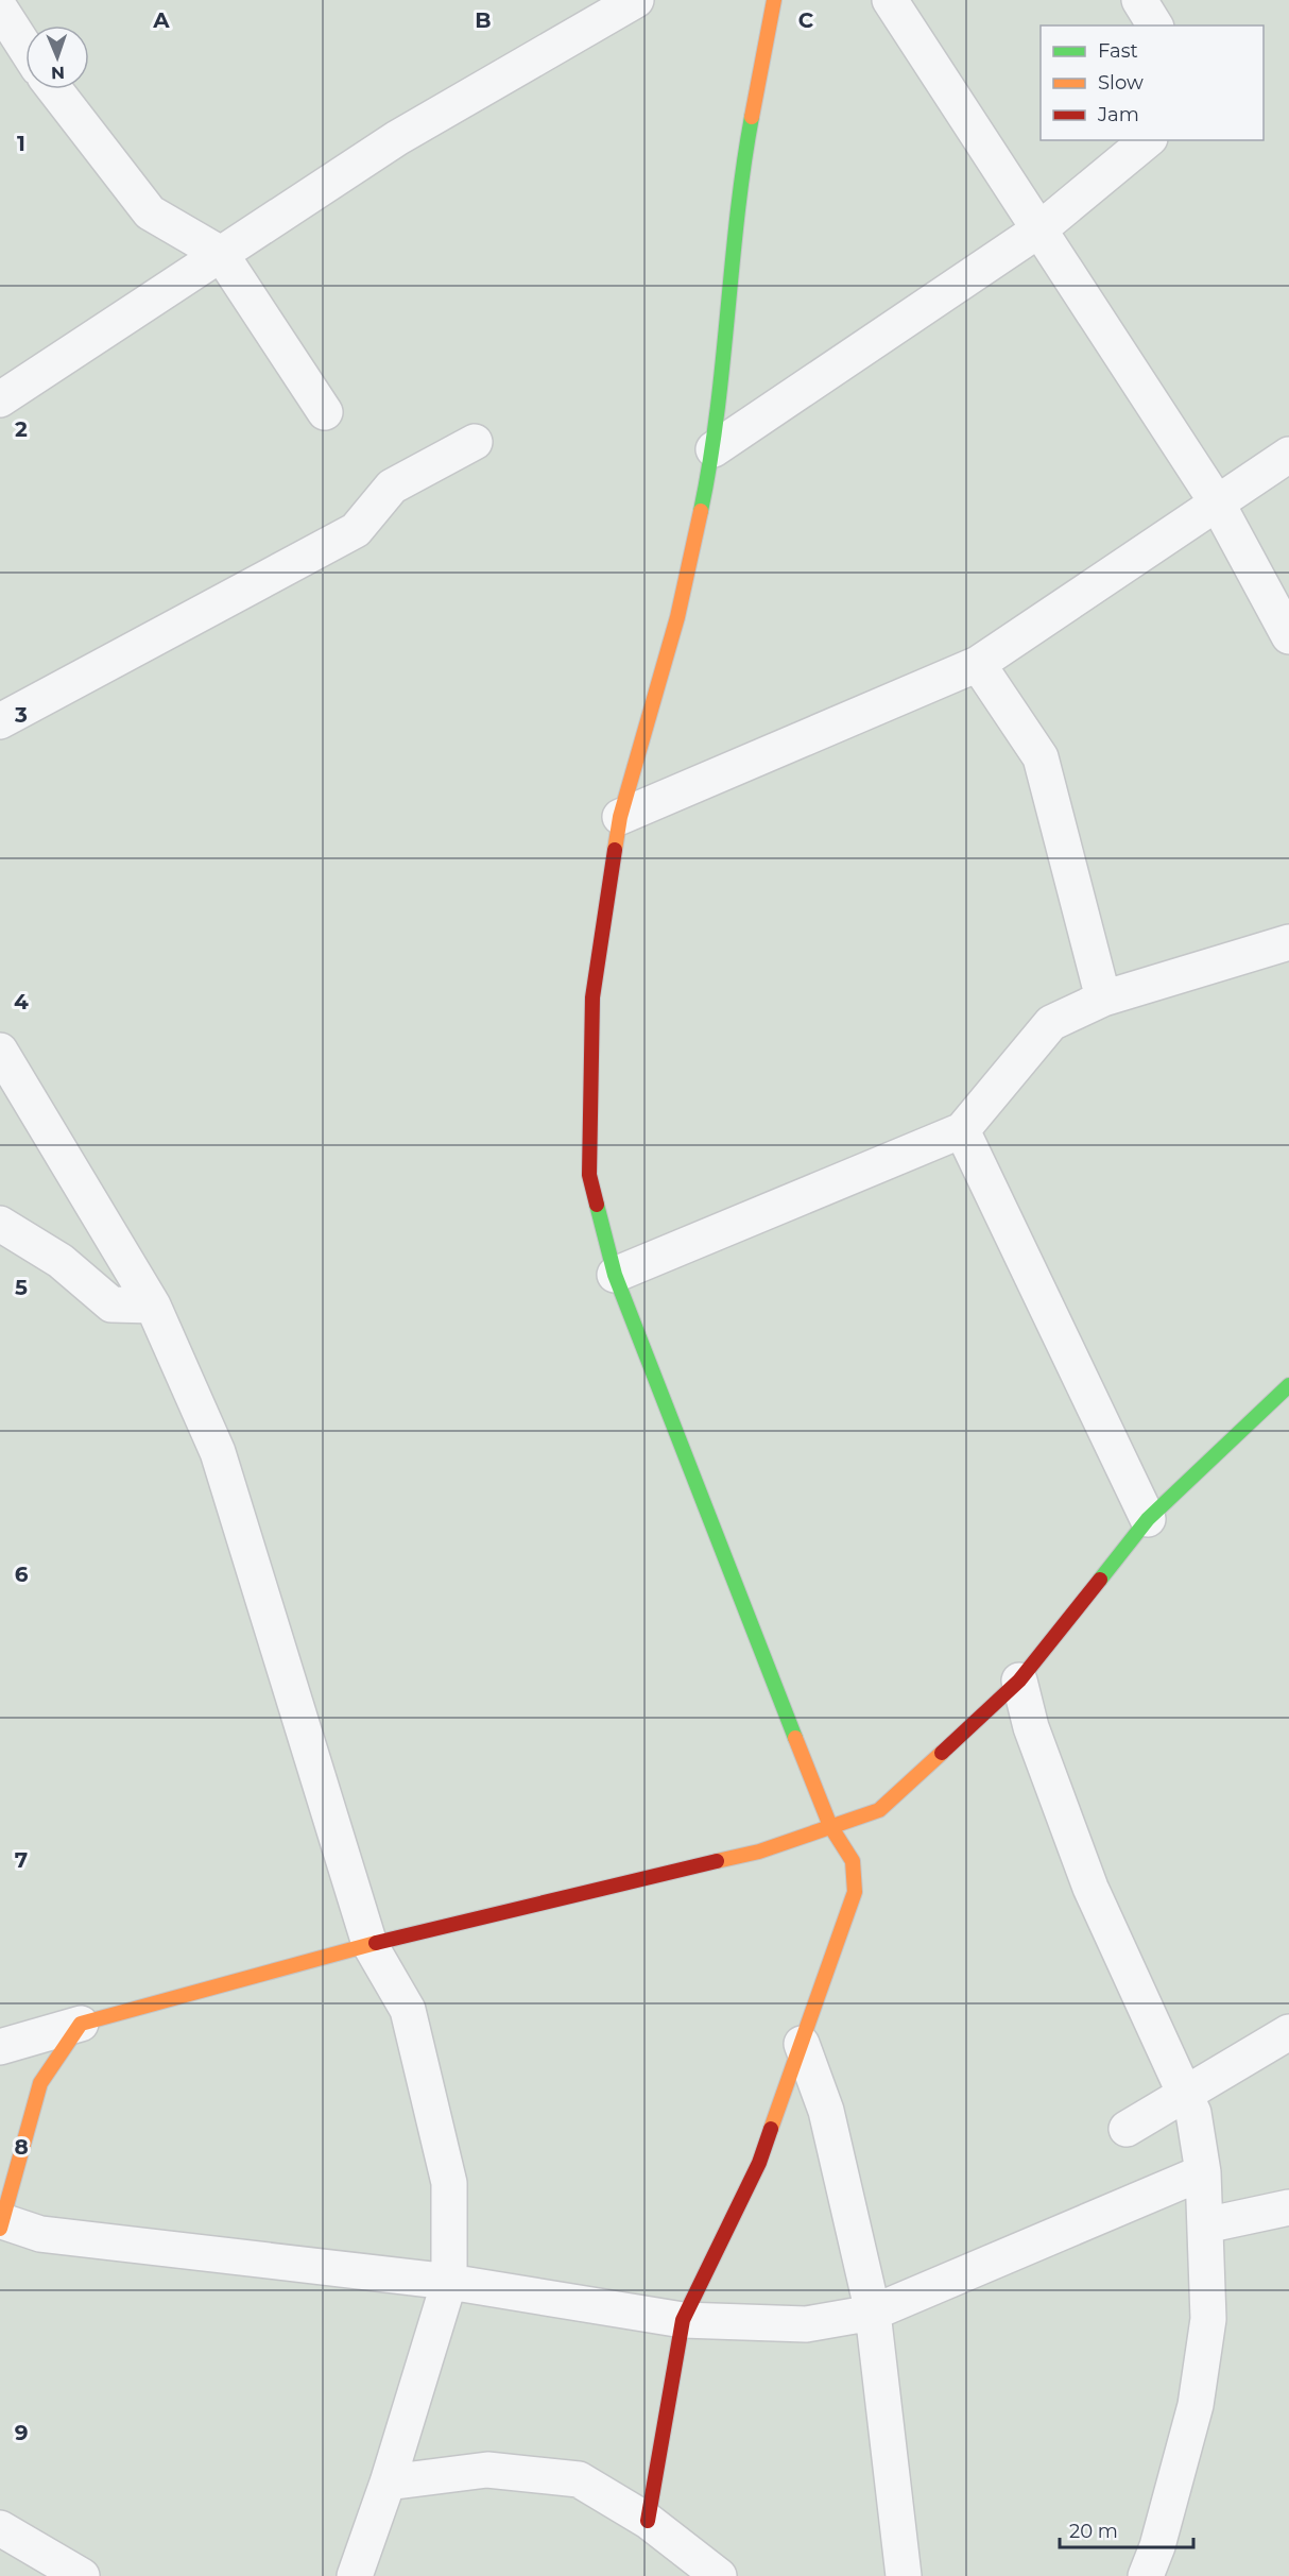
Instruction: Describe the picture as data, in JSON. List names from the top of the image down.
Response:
{
  "legend": ["Fast", "Slow", "Jam"],
  "scale_bar": "20 m",
  "north": "bottom",
  "grid": {
    "columns": ["A", "B", "C"],
    "rows": [
      "1",
      "2",
      "3",
      "4",
      "5",
      "6",
      "7",
      "8",
      "9"
    ]
  }
}
